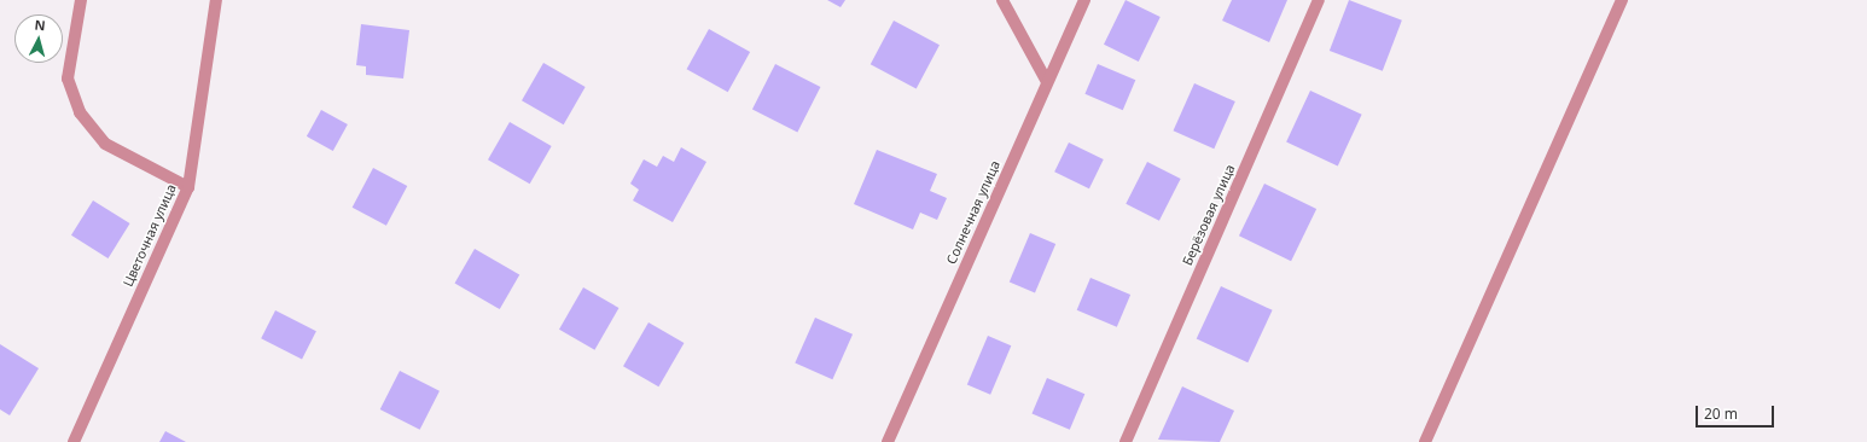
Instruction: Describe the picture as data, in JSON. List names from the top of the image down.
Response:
{
  "streets": {
    "street": ["Солнечная улица", "Берёзовая улица", "Цветочная улица"]
  },
  "scale_bar": "20 m",
  "north": "top"
}
